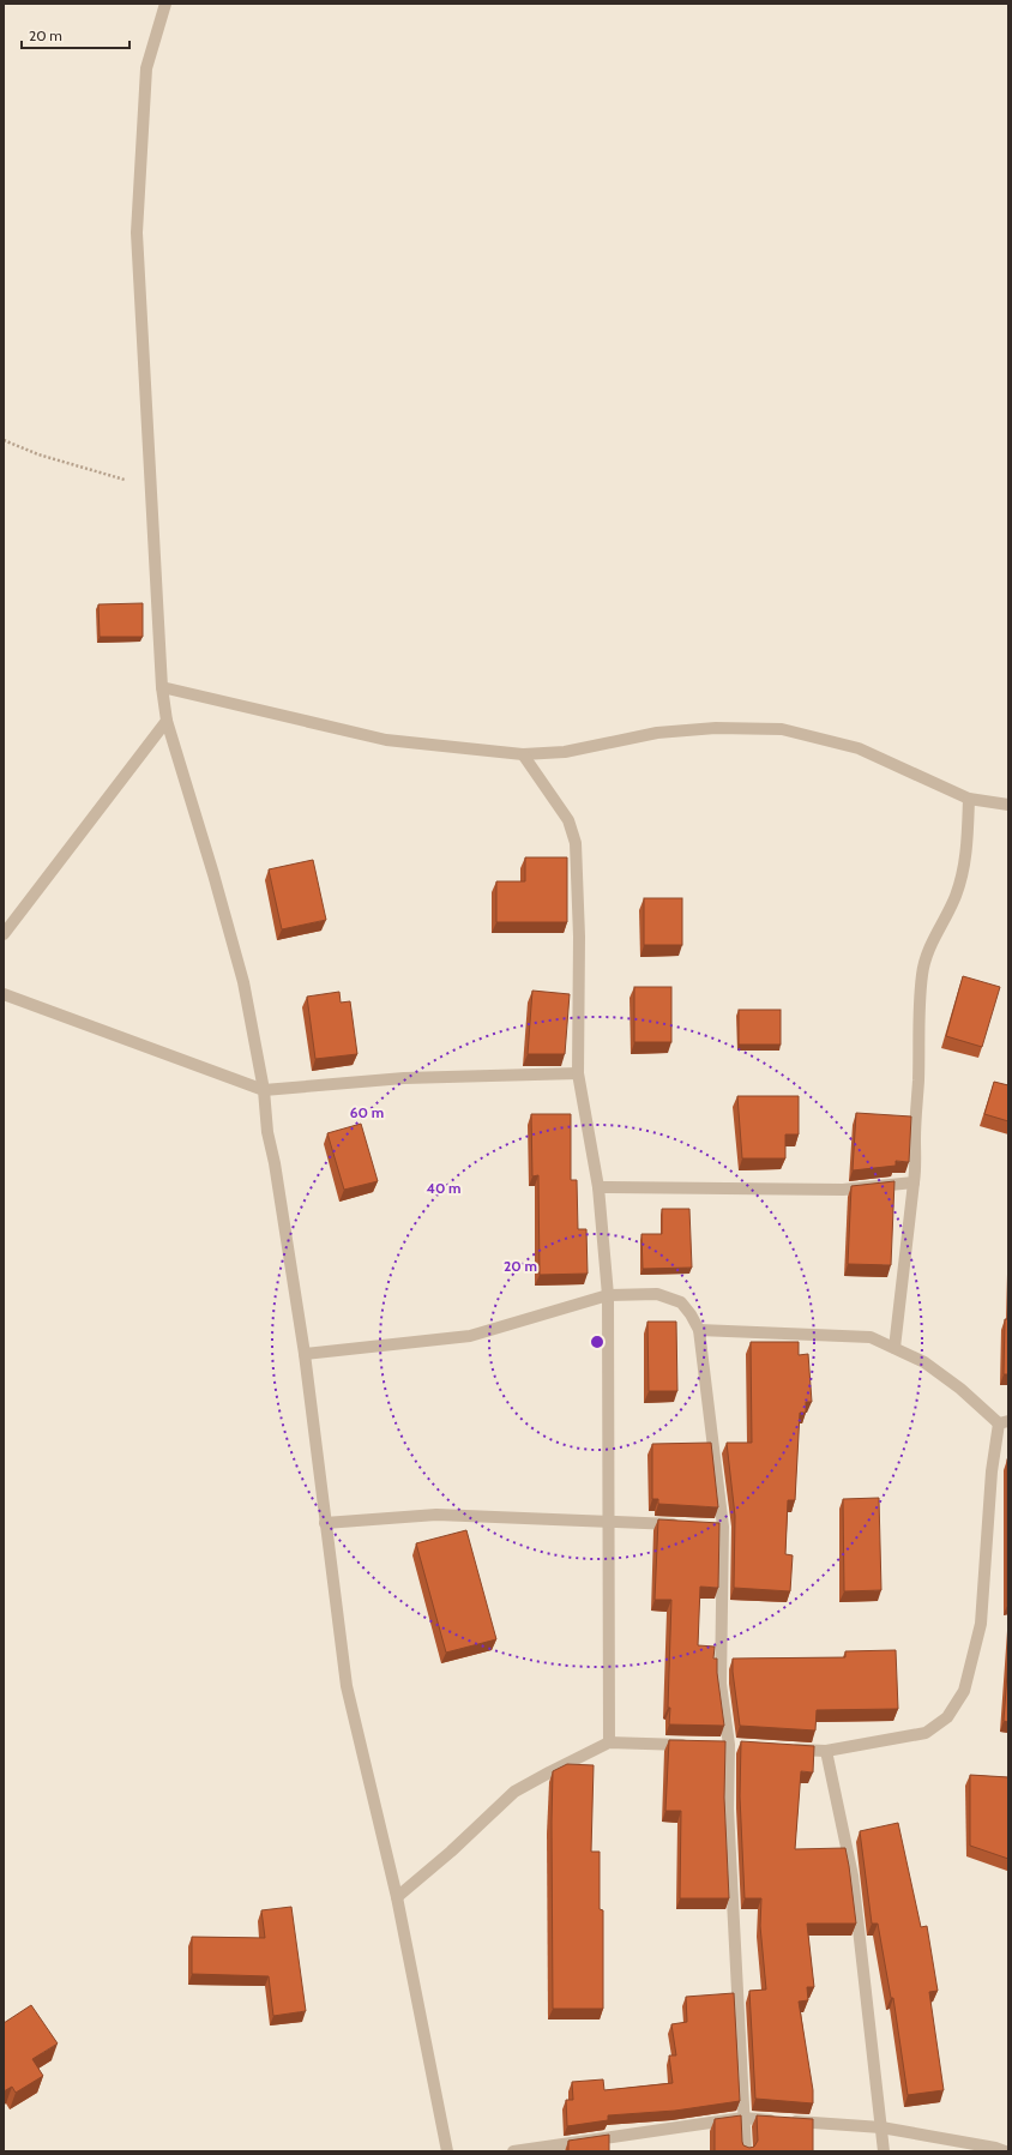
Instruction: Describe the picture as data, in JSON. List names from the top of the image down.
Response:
{
  "scale_bar": "20 m",
  "rings": ["60 m", "40 m", "20 m"]
}
